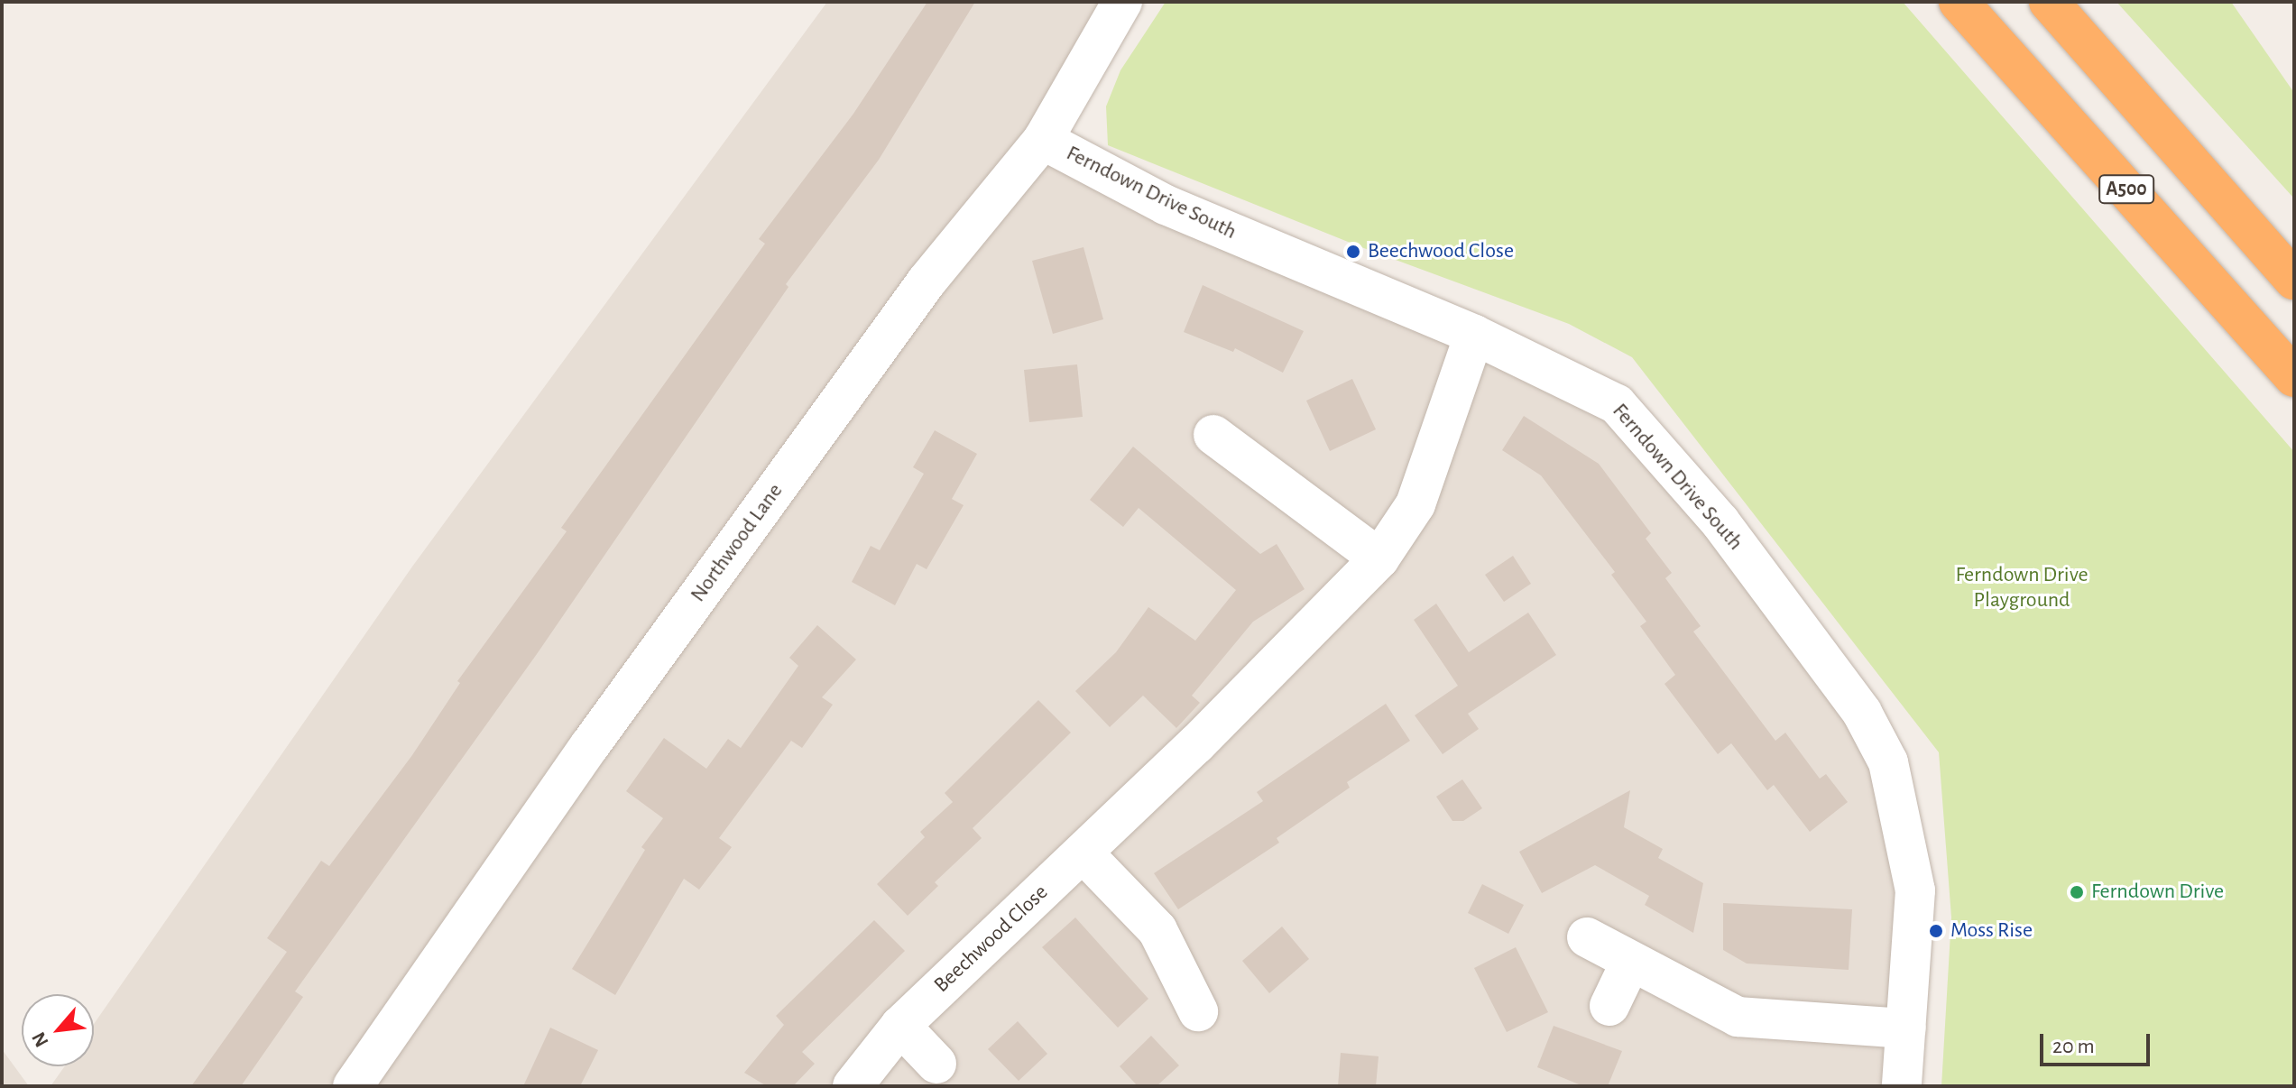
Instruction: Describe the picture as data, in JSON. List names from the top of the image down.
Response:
{
  "streets": {
    "highway": ["A500"],
    "street": ["Ferndown Drive South", "Northwood Lane", "Beechwood Close"]
  },
  "crossings": [
    ["Ferndown Drive South", "Northwood Lane"],
    ["Ferndown Drive South", "Beechwood Close"]
  ],
  "parks": ["Ferndown Drive Playground"],
  "places": ["Beechwood Close", "Ferndown Drive", "Moss Rise"],
  "scale_bar": "20 m",
  "north": "bottom left"
}
